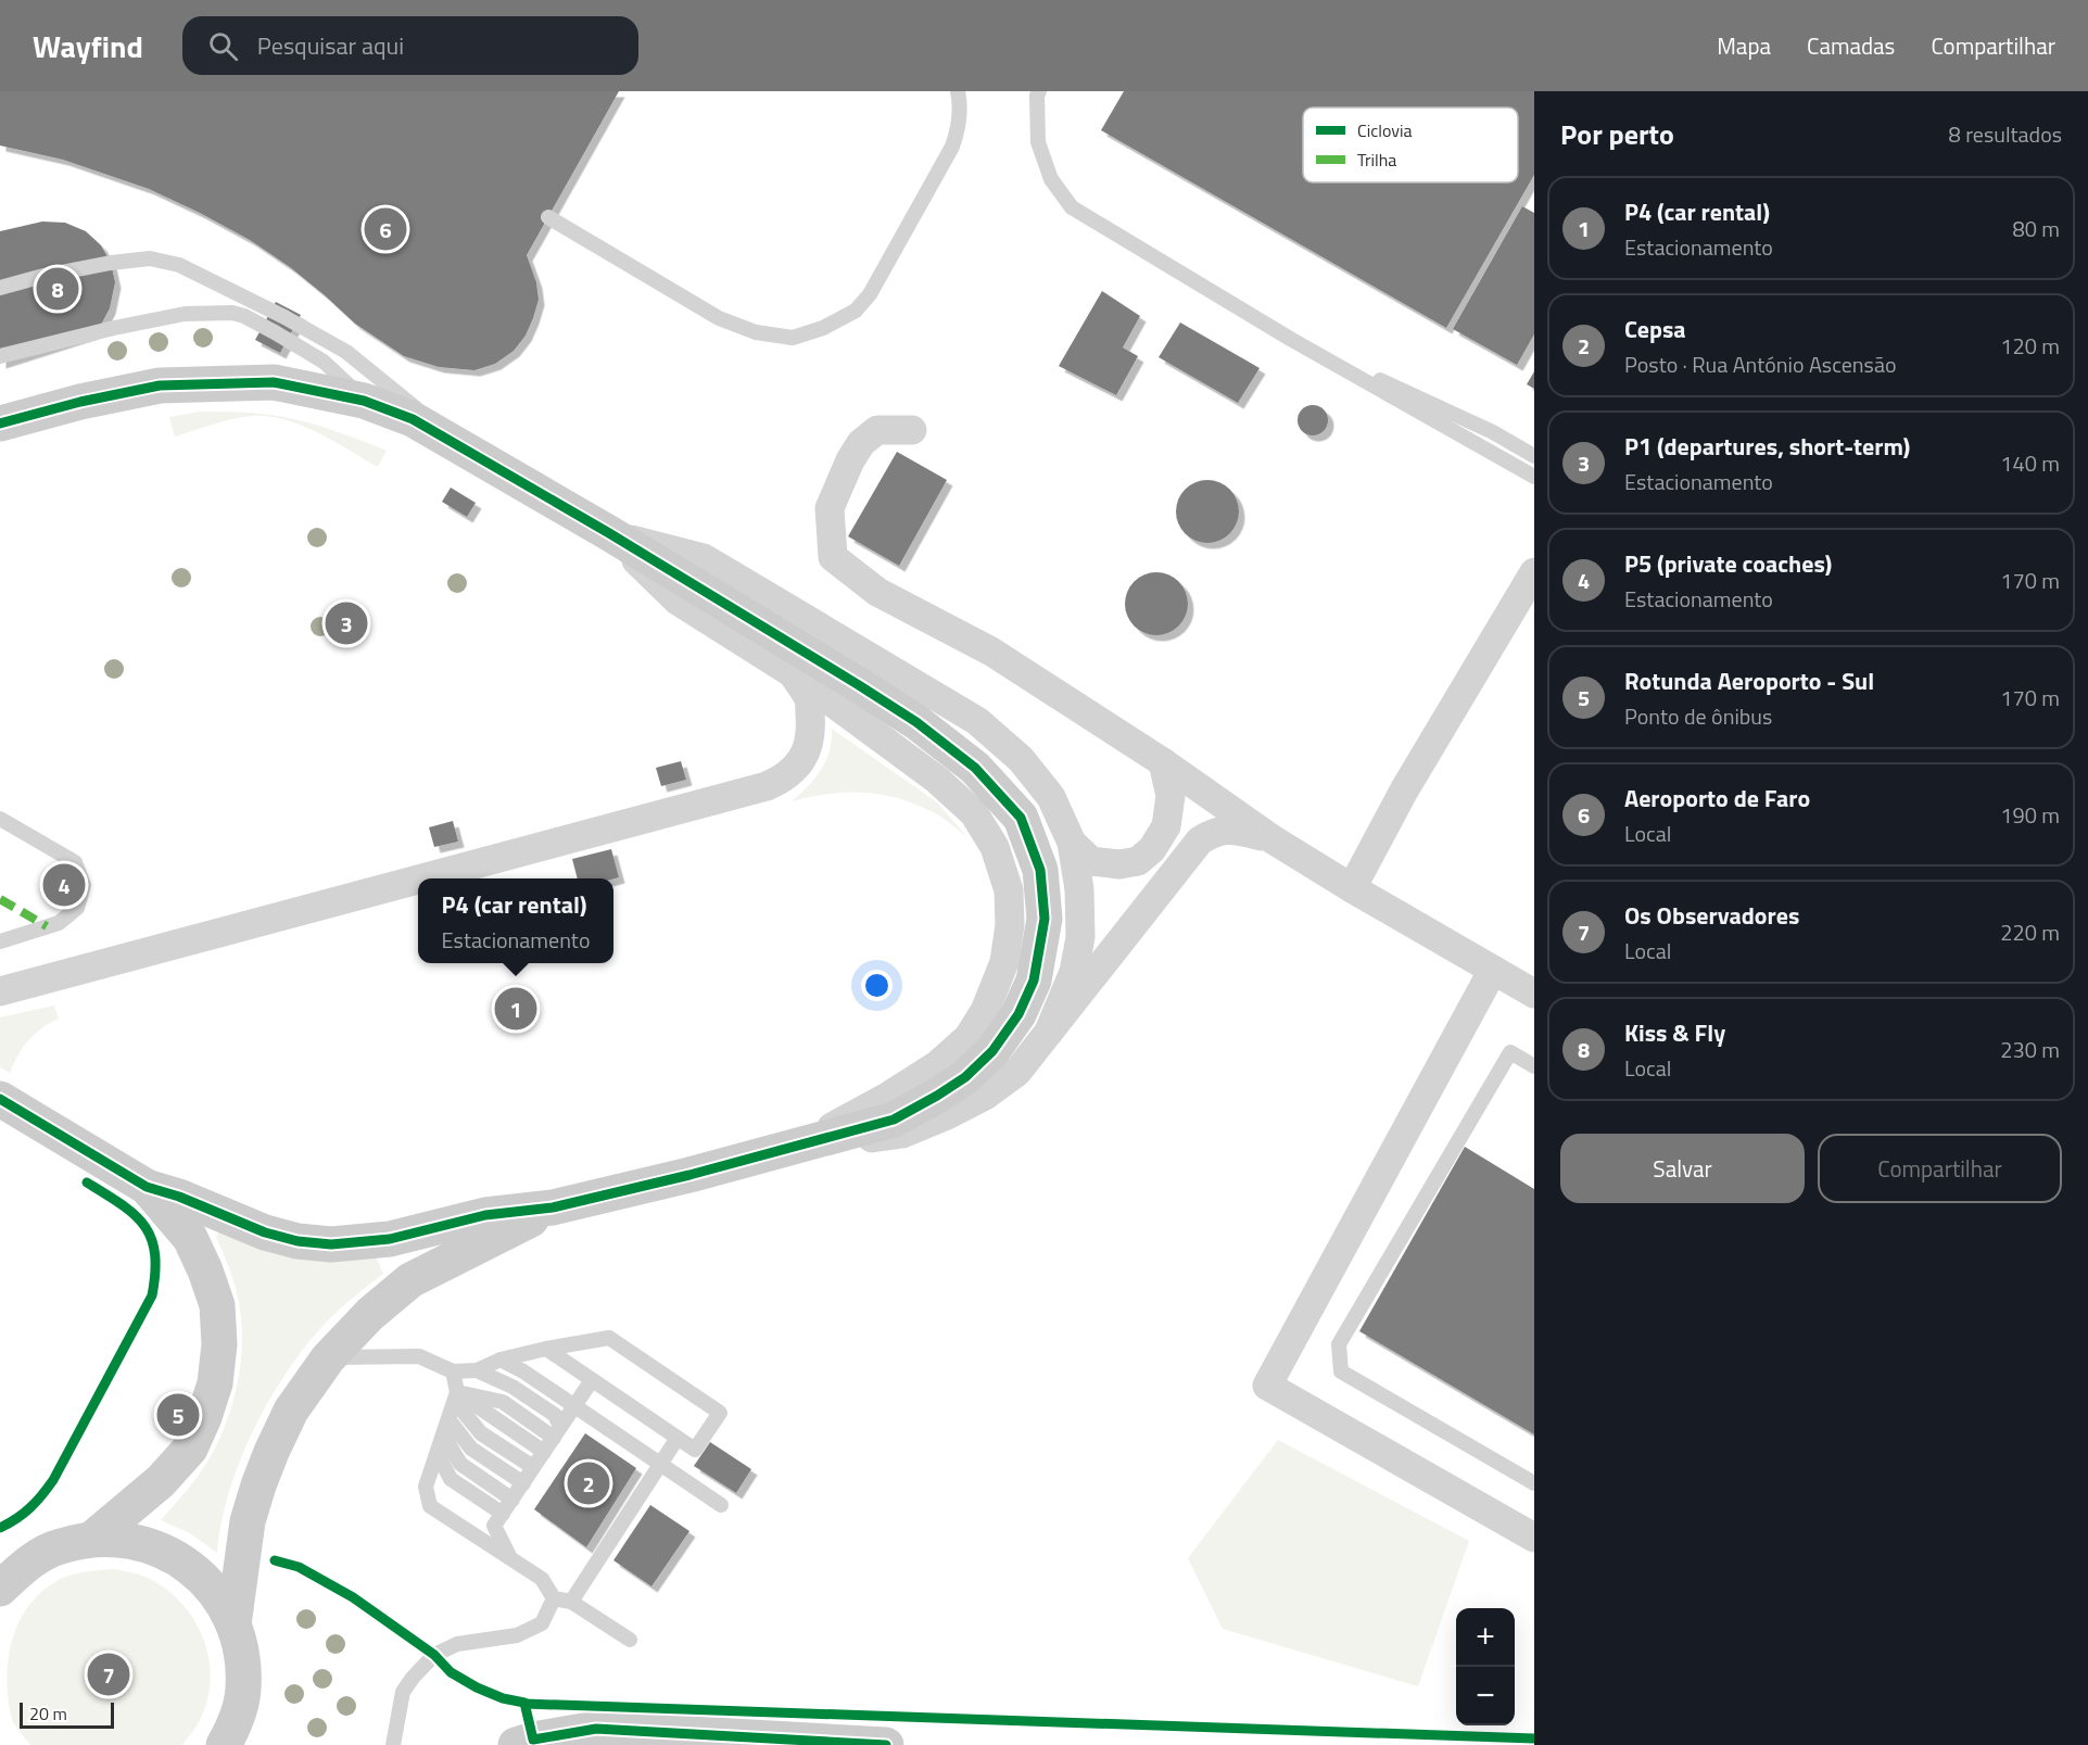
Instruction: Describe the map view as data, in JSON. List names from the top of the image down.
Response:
{
  "legend": ["Ciclovia", "Trilha"],
  "scale_bar": "20 m",
  "page": {
    "header": "Wayfind",
    "search": "Pesquisar aqui",
    "nav": ["Mapa", "Camadas", "Compartilhar"],
    "heading": ["Por perto", "8 resultados"],
    "list": [
      {
        "mark": "1",
        "name": "P4 (car rental)",
        "note": "Estacionamento",
        "value": "80 m"
      },
      {
        "mark": "2",
        "name": "Cepsa",
        "note": "Posto · Rua António Ascensão",
        "value": "120 m"
      },
      {
        "mark": "3",
        "name": "P1 (departures, short-term)",
        "note": "Estacionamento",
        "value": "140 m"
      },
      {
        "mark": "4",
        "name": "P5 (private coaches)",
        "note": "Estacionamento",
        "value": "170 m"
      },
      {
        "mark": "5",
        "name": "Rotunda Aeroporto - Sul",
        "note": "Ponto de ônibus",
        "value": "170 m"
      },
      {
        "mark": "6",
        "name": "Aeroporto de Faro",
        "note": "Local",
        "value": "190 m"
      },
      {
        "mark": "7",
        "name": "Os Observadores",
        "note": "Local",
        "value": "220 m"
      },
      {
        "mark": "8",
        "name": "Kiss & Fly",
        "note": "Local",
        "value": "230 m"
      }
    ],
    "pins": [
      "6",
      "8",
      "3",
      "4",
      "1",
      "5",
      "2",
      "7"
    ],
    "popup": ["P4 (car rental)", "Estacionamento"],
    "buttons": ["Salvar", "Compartilhar"],
    "map_buttons": ["+", "−"],
    "scale": "20 m"
  }
}
